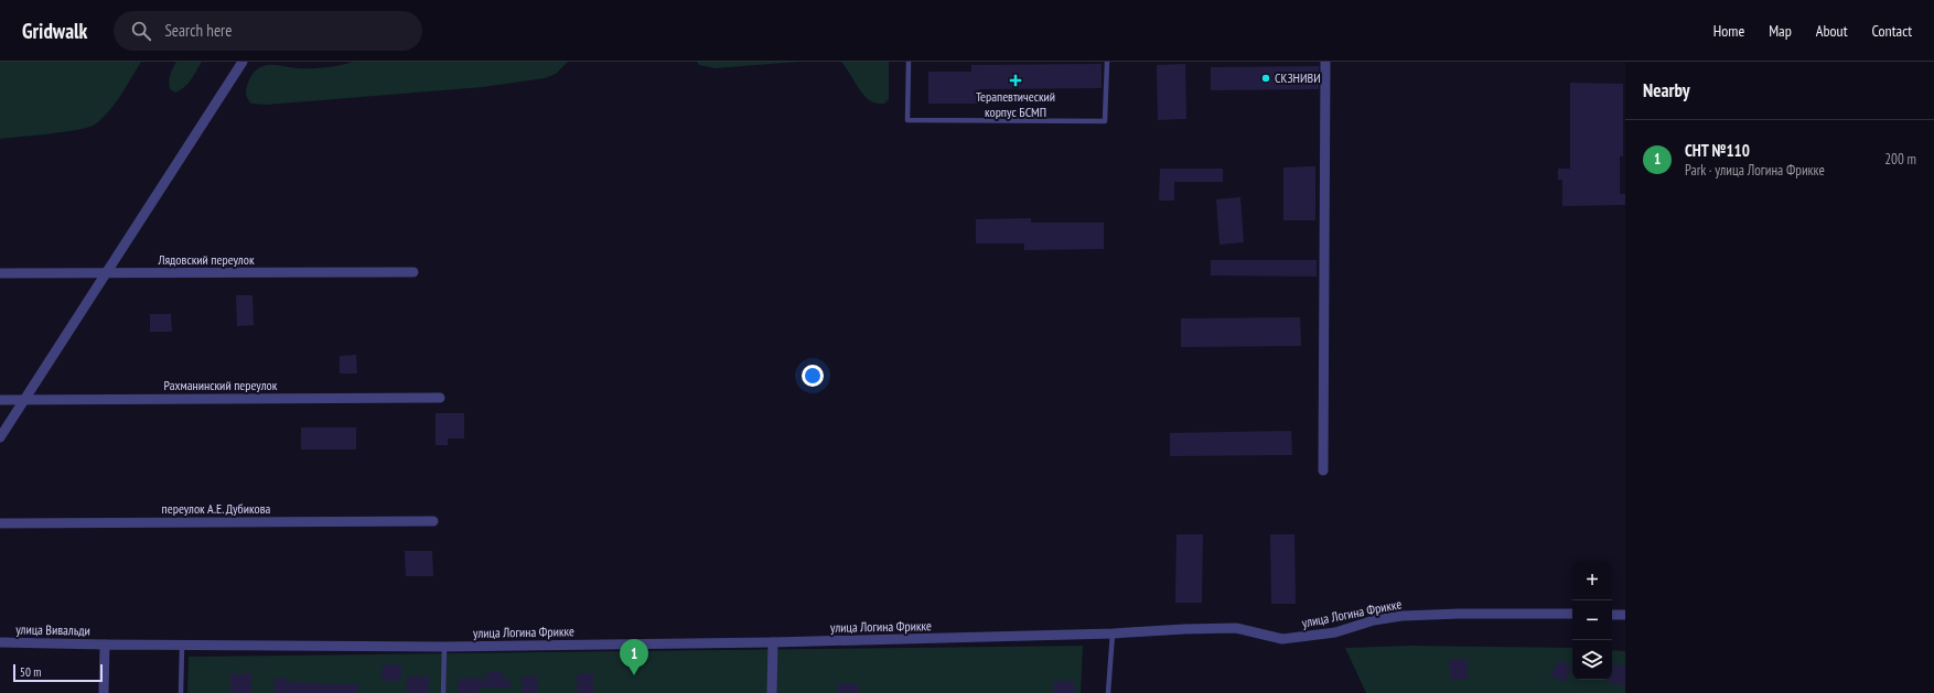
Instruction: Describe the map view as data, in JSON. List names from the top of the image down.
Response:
{
  "streets": {
    "street": [
      "Лядовский переулок",
      "Рахманинский переулок",
      "переулок А.Е. Дубикова",
      "улица Логина Фрикке",
      "улица Вивальди"
    ]
  },
  "crossings": [
    ["улица Логина Фрикке", "улица Вивальди"]
  ],
  "places": {
    "other": ["СКЗНИВИ"],
    "health": ["Терапевтический корпус БСМП"]
  },
  "scale_bar": "50 m",
  "page": {
    "header": "Gridwalk",
    "search": "Search here",
    "nav": [
      "Home",
      "Map",
      "About",
      "Contact"
    ],
    "heading": "Nearby",
    "list": [
      {
        "mark": "1",
        "name": "СНТ №110",
        "note": "Park · улица Логина Фрикке",
        "value": "200 m"
      }
    ],
    "map_buttons": ["+", "−"],
    "pins": "1",
    "scale": "50 m"
  }
}
